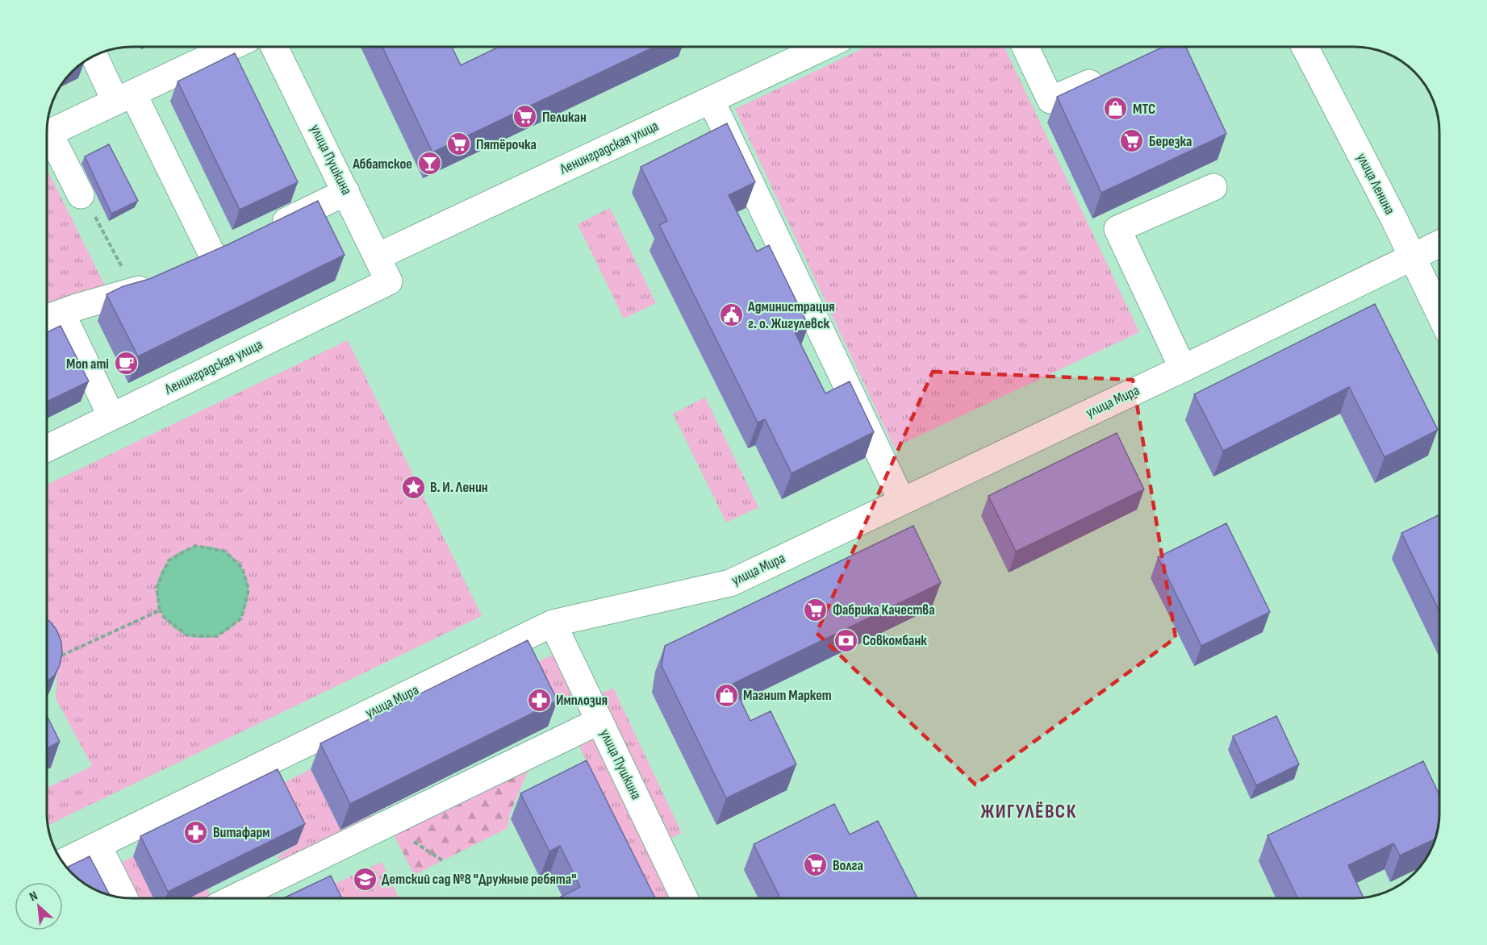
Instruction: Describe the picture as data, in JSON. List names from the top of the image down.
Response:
{
  "streets": {
    "street": [
      "Ленинградская улица",
      "улица Пушкина",
      "улица Ленина",
      "улица Мира"
    ]
  },
  "crossings": [
    ["Ленинградская улица", "улица Пушкина"],
    ["улица Пушкина", "улица Мира"],
    ["улица Ленина", "улица Мира"]
  ],
  "districts": ["ЖИГУЛЁВСК"],
  "places": {
    "shop": ["МТС", "Магнит Маркет"],
    "supermarket": [
      "Пеликан",
      "Березка",
      "Пятёрочка",
      "Фабрика Качества",
      "Волга"
    ],
    "bar": ["Аббатское"],
    "public building": ["Администрация г. о. Жигулевск"],
    "cafe": ["Mon ami"],
    "place": ["В. И. Ленин"],
    "bank": ["Совкомбанк"],
    "pharmacy": ["Имплозия", "Витафарм"],
    "school or university": ["Детский сад №8 \"Дружные ребята\""]
  },
  "north": "top left"
}
